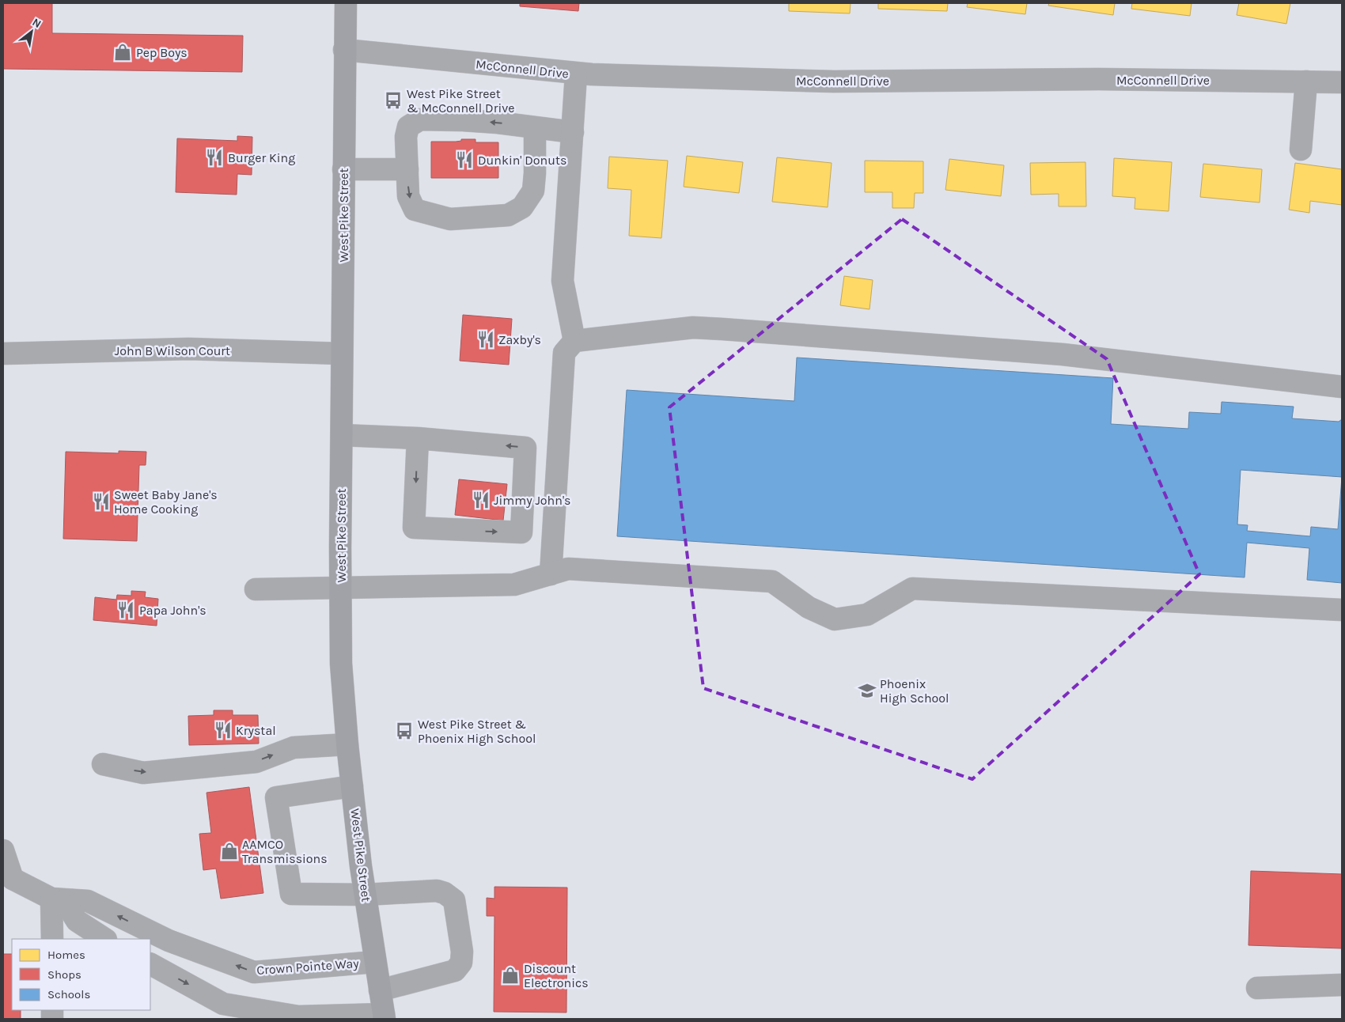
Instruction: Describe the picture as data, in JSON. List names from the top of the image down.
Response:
{
  "streets": {
    "main road": ["West Pike Street"],
    "street": ["McConnell Drive", "John B Wilson Court", "Crown Pointe Way"]
  },
  "crossings": [
    ["McConnell Drive", "West Pike Street"],
    ["West Pike Street", "John B Wilson Court"],
    ["West Pike Street", "Crown Pointe Way"]
  ],
  "places": {
    "shop": ["Pep Boys", "AAMCO Transmissions", "Discount Electronics"],
    "bus stop": ["West Pike Street & McConnell Drive", "West Pike Street & Phoenix High School"],
    "restaurant": [
      "Burger King",
      "Dunkin' Donuts",
      "Zaxby's",
      "Jimmy John's",
      "Sweet Baby Jane's Home Cooking",
      "Papa John's",
      "Krystal"
    ],
    "school or university": ["Phoenix High School"]
  },
  "legend": ["Homes", "Shops", "Schools"],
  "north": "top right"
}
